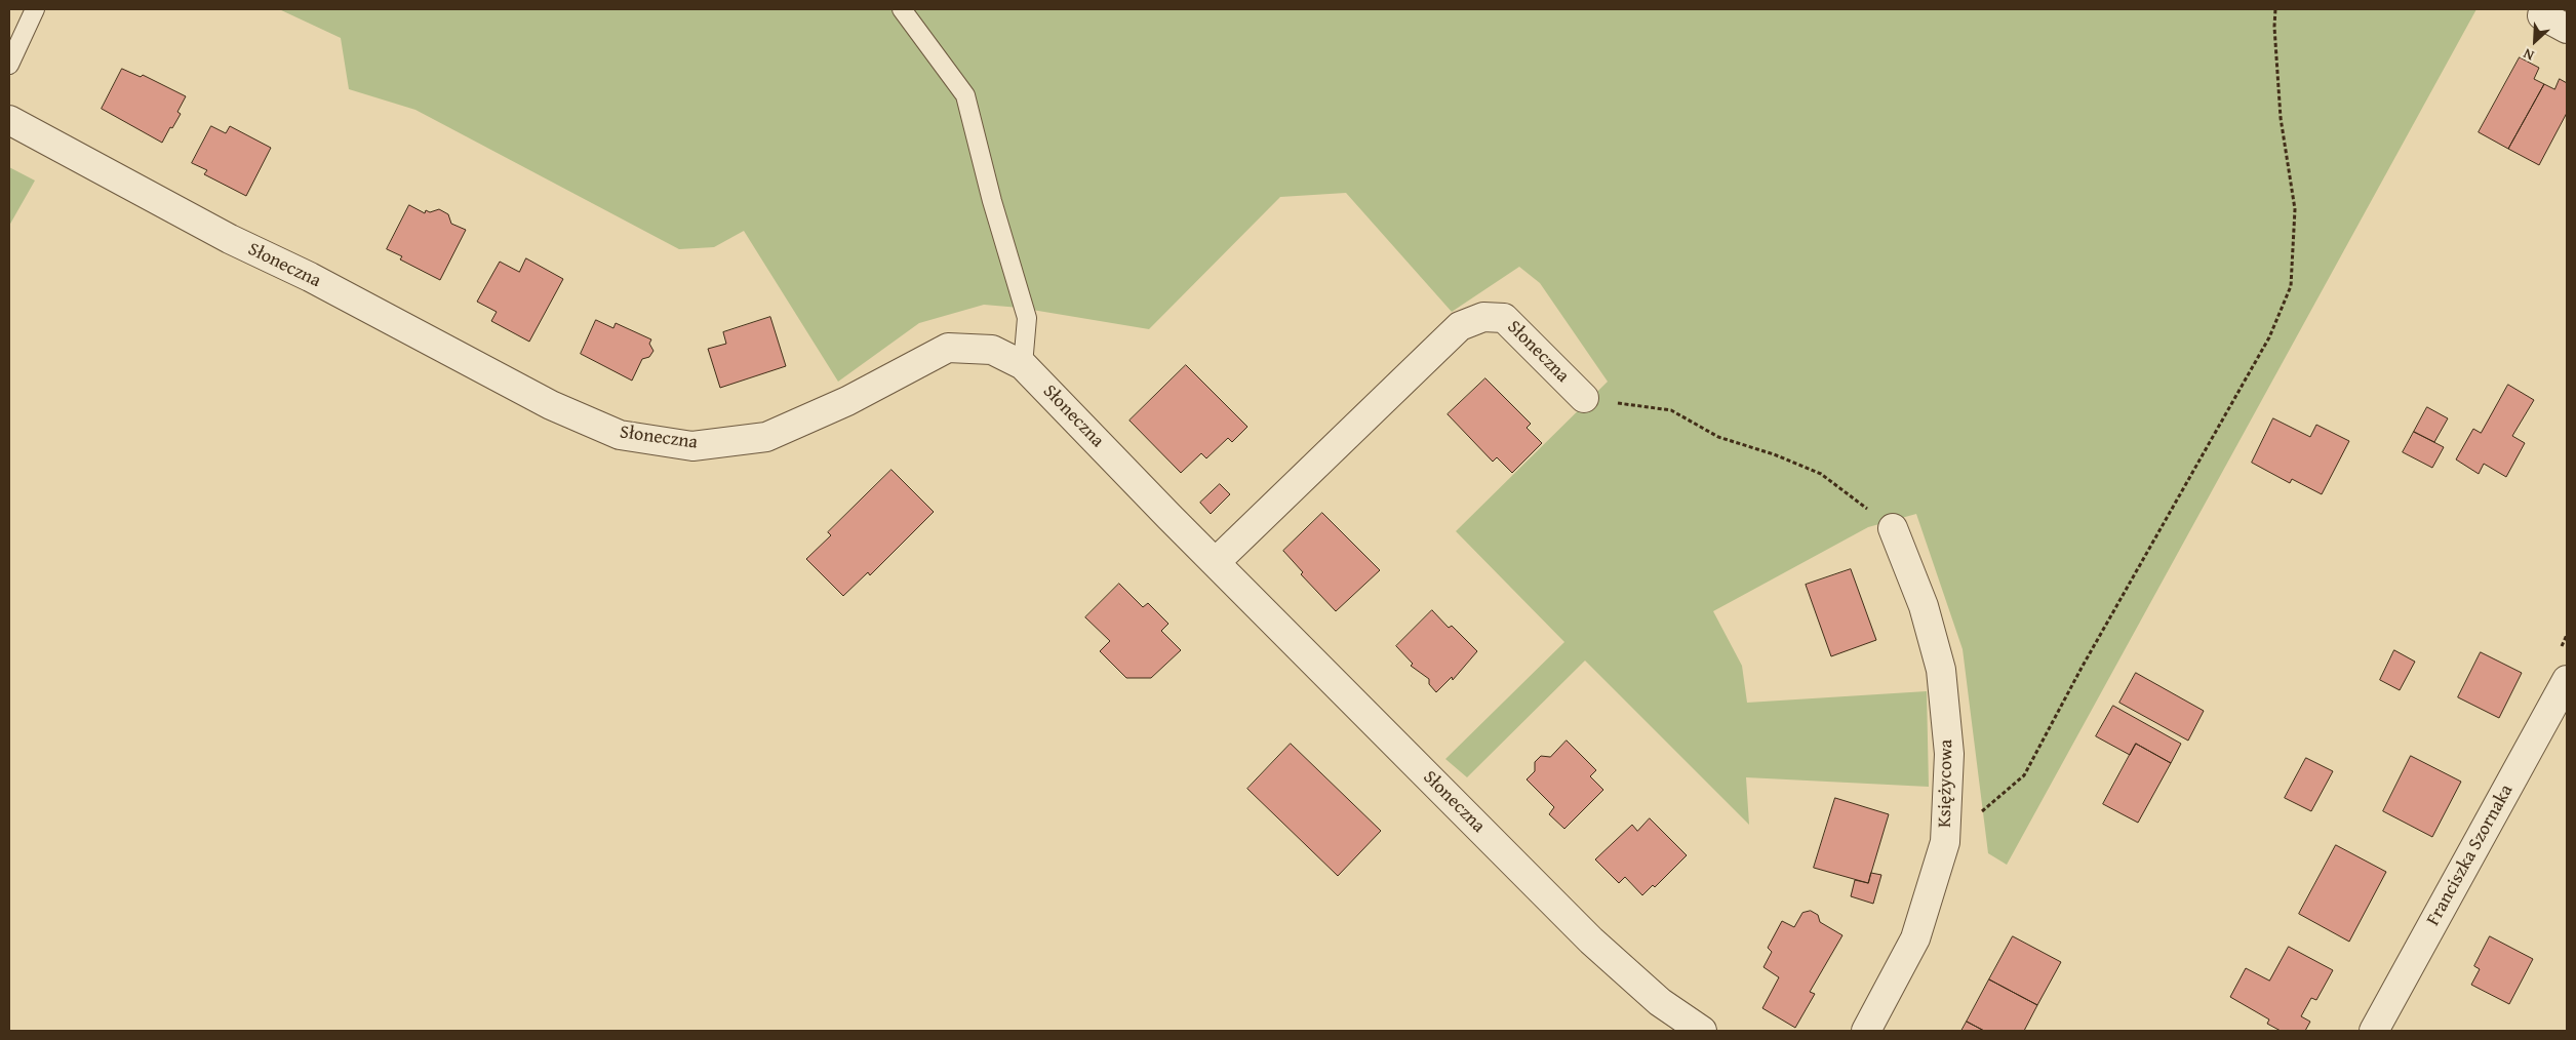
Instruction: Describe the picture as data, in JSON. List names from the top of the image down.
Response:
{
  "streets": {
    "street": ["Słoneczna", "Księżycowa", "Franciszka Szornaka"]
  },
  "north": "bottom left"
}
